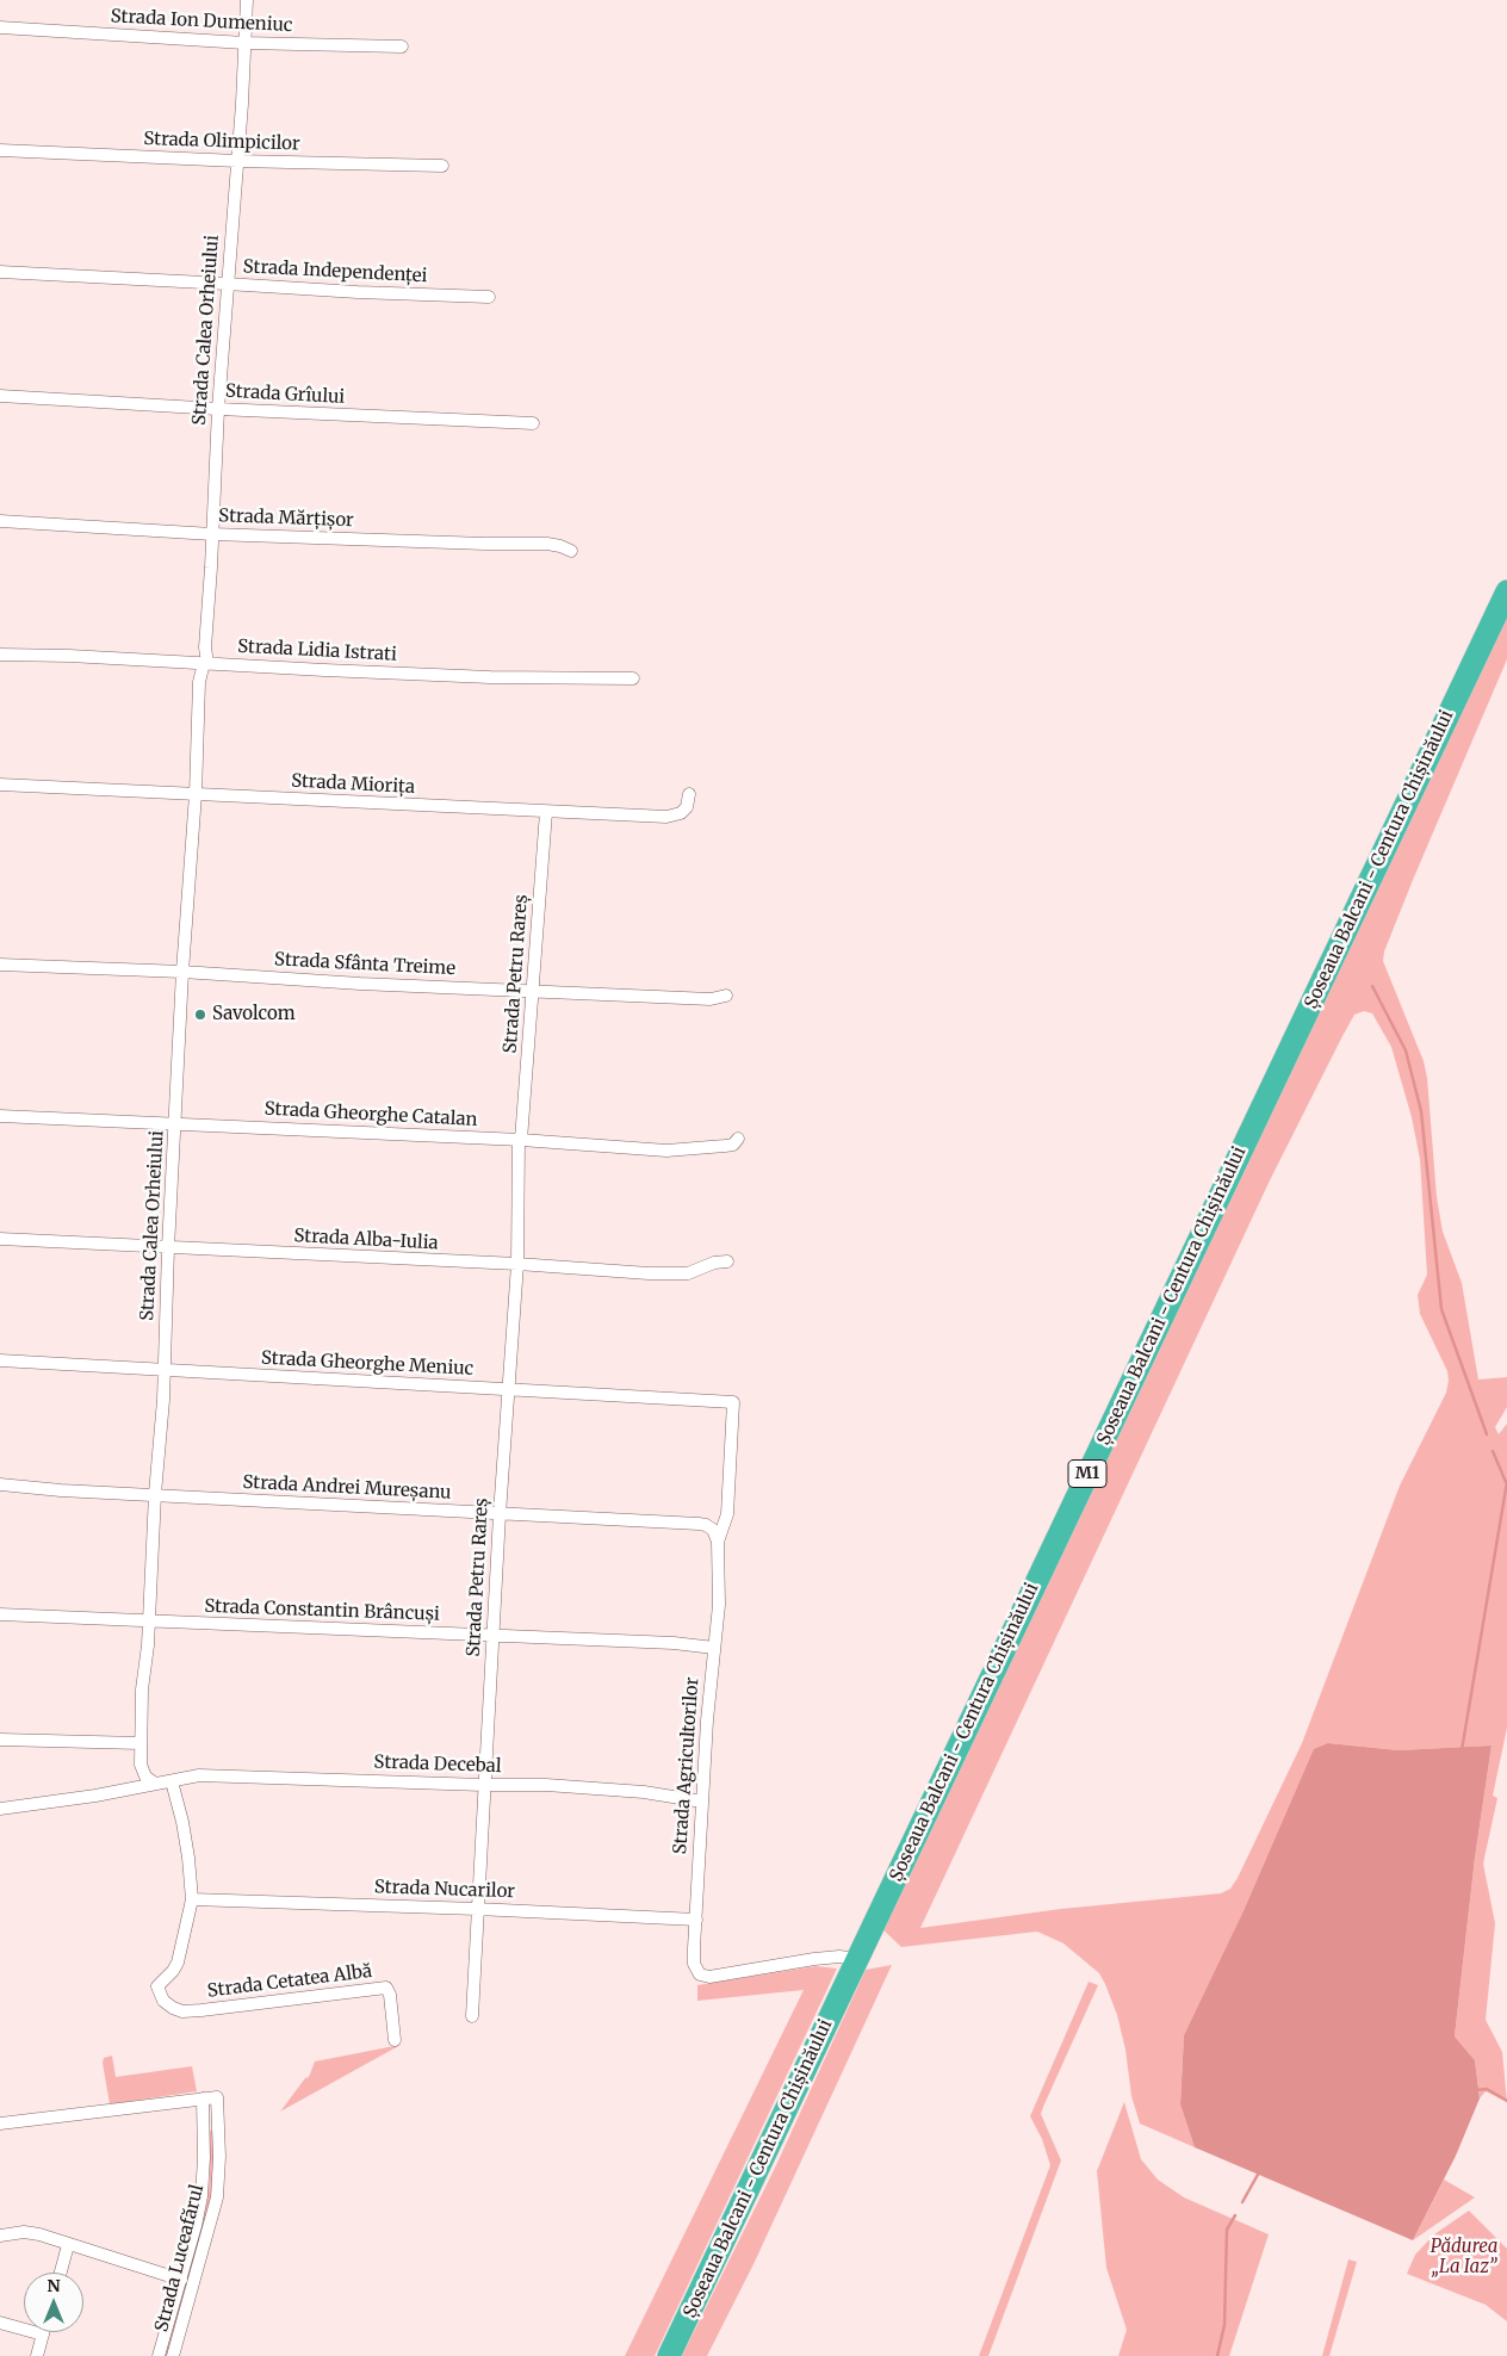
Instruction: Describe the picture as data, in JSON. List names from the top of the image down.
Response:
{
  "streets": {
    "highway": ["Șoseaua Balcani - Centura Chișinăului", "M1"],
    "street": [
      "Strada Ion Dumeniuc",
      "Strada Olimpicilor",
      "Strada Independenței",
      "Strada Calea Orheiului",
      "Strada Grîului",
      "Strada Mărțișor",
      "Strada Lidia Istrati",
      "Strada Miorița",
      "Strada Sfânta Treime",
      "Strada Petru Rareș",
      "Strada Gheorghe Catalan",
      "Strada Alba-Iulia",
      "Strada Gheorghe Meniuc",
      "Strada Andrei Mureșanu",
      "Strada Constantin Brâncuși",
      "Strada Decebal",
      "Strada Agricultorilor",
      "Strada Nucarilor",
      "Strada Cetatea Albă",
      "Strada Luceafărul"
    ]
  },
  "crossings": [
    ["Strada Ion Dumeniuc", "Strada Calea Orheiului"],
    ["Strada Olimpicilor", "Strada Calea Orheiului"],
    ["Strada Independenței", "Strada Calea Orheiului"],
    ["Strada Calea Orheiului", "Strada Grîului"],
    ["Strada Calea Orheiului", "Strada Mărțișor"],
    ["Strada Calea Orheiului", "Strada Lidia Istrati"],
    ["Strada Calea Orheiului", "Strada Miorița"],
    ["Strada Calea Orheiului", "Strada Sfânta Treime"],
    ["Strada Calea Orheiului", "Strada Gheorghe Catalan"],
    ["Strada Calea Orheiului", "Strada Alba-Iulia"],
    ["Strada Calea Orheiului", "Strada Gheorghe Meniuc"],
    ["Strada Calea Orheiului", "Strada Andrei Mureșanu"],
    ["Strada Calea Orheiului", "Strada Constantin Brâncuși"],
    ["Strada Calea Orheiului", "Strada Decebal"],
    ["Strada Miorița", "Strada Petru Rareș"],
    ["Șoseaua Balcani - Centura Chișinăului", "Strada Agricultorilor"],
    ["Strada Sfânta Treime", "Strada Petru Rareș"],
    ["Strada Petru Rareș", "Strada Gheorghe Catalan"],
    ["Strada Petru Rareș", "Strada Alba-Iulia"],
    ["Strada Petru Rareș", "Strada Gheorghe Meniuc"],
    ["Strada Petru Rareș", "Strada Andrei Mureșanu"],
    ["Strada Petru Rareș", "Strada Constantin Brâncuși"],
    ["Strada Petru Rareș", "Strada Decebal"],
    ["Strada Petru Rareș", "Strada Nucarilor"],
    ["Strada Gheorghe Meniuc", "Strada Agricultorilor"],
    ["Strada Andrei Mureșanu", "Strada Agricultorilor"],
    ["Strada Constantin Brâncuși", "Strada Agricultorilor"],
    ["Strada Decebal", "Strada Agricultorilor"],
    ["Strada Agricultorilor", "Strada Nucarilor"],
    ["Strada Nucarilor", "Strada Cetatea Albă"]
  ],
  "parks": ["Pădurea „La Iaz”"],
  "places": ["Savolcom"],
  "north": "top"
}
